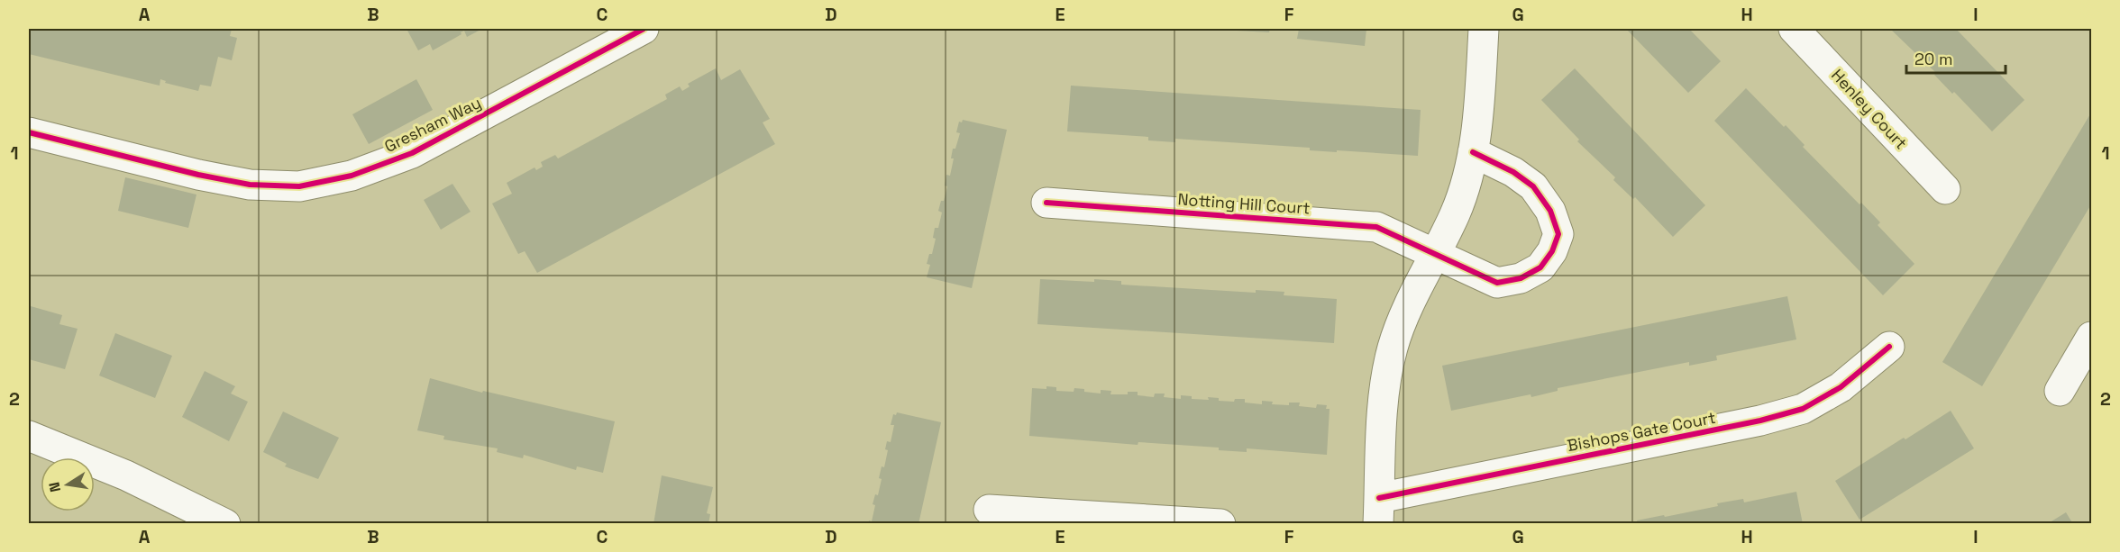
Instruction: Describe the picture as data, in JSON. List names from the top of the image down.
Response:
{
  "streets": {
    "street": [
      "Henley Court",
      "Gresham Way",
      "Notting Hill Court",
      "Bishops Gate Court"
    ]
  },
  "scale_bar": "20 m",
  "north": "left",
  "grid": {
    "columns": [
      "A",
      "B",
      "C",
      "D",
      "E",
      "F",
      "G",
      "H",
      "I"
    ],
    "rows": ["1", "2"]
  }
}
